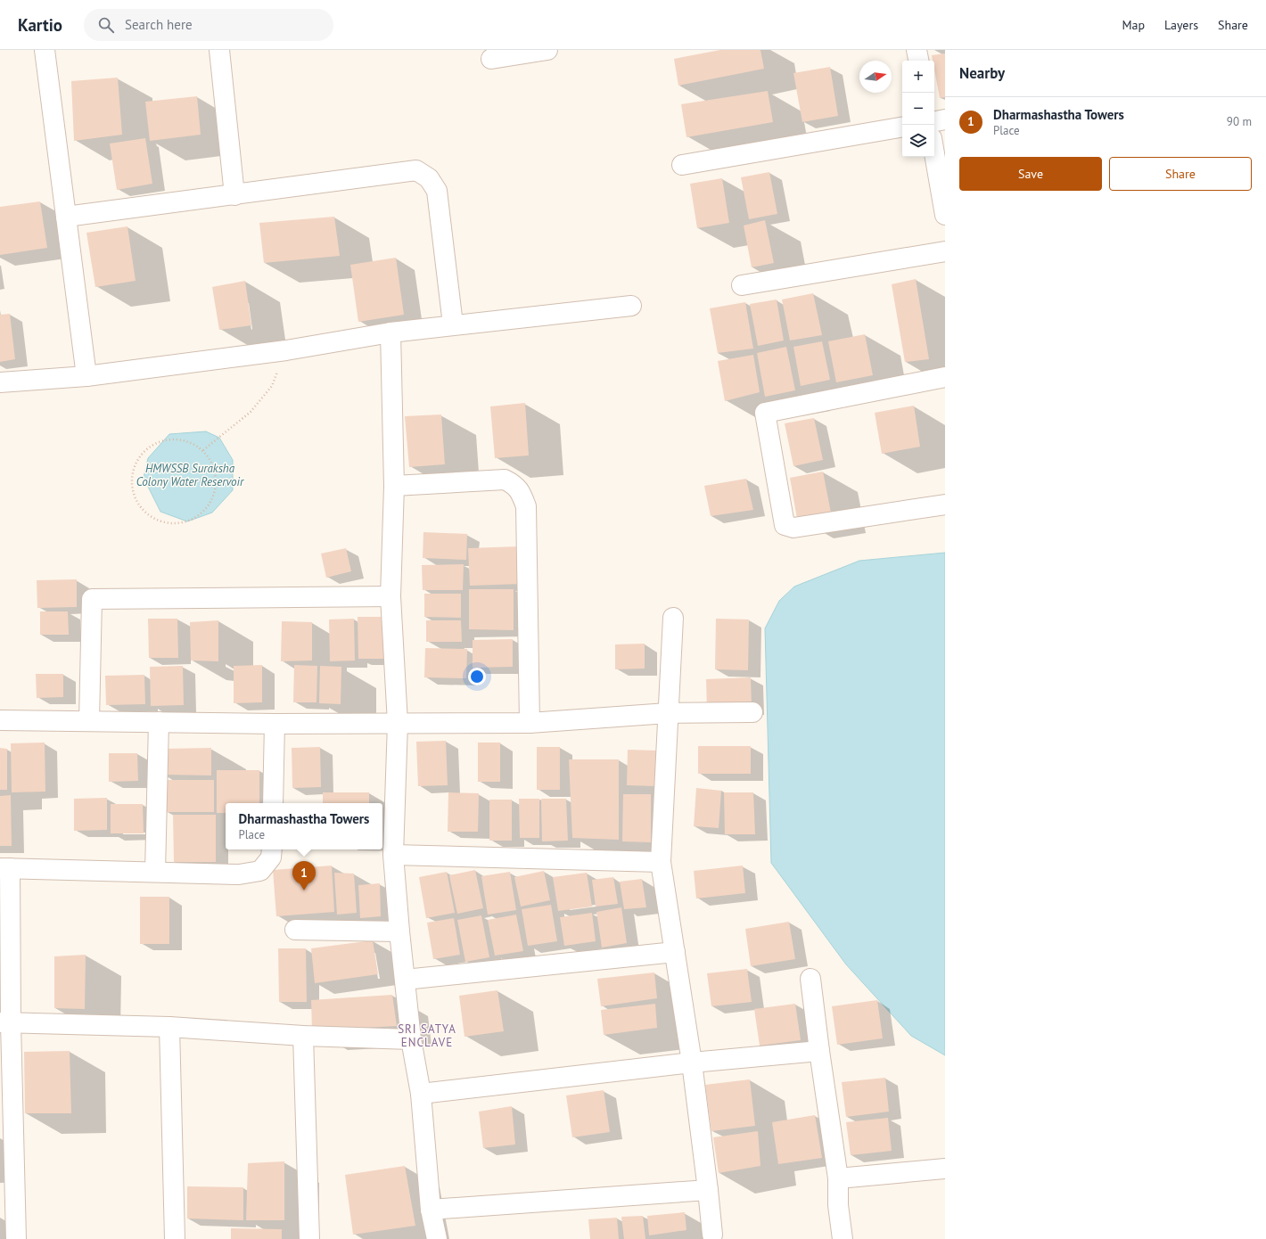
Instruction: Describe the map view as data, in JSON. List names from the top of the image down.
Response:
{
  "districts": ["SRI SATYA ENCLAVE"],
  "water": ["HMWSSB Suraksha Colony Water Reservoir"],
  "north": "right",
  "page": {
    "header": "Kartio",
    "search": "Search here",
    "nav": ["Map", "Layers", "Share"],
    "heading": "Nearby",
    "map_buttons": ["+", "−"],
    "list": [
      {
        "mark": "1",
        "name": "Dharmashastha Towers",
        "note": "Place",
        "value": "90 m"
      }
    ],
    "buttons": ["Save", "Share"],
    "popup": ["Dharmashastha Towers", "Place"],
    "pins": "1"
  }
}
